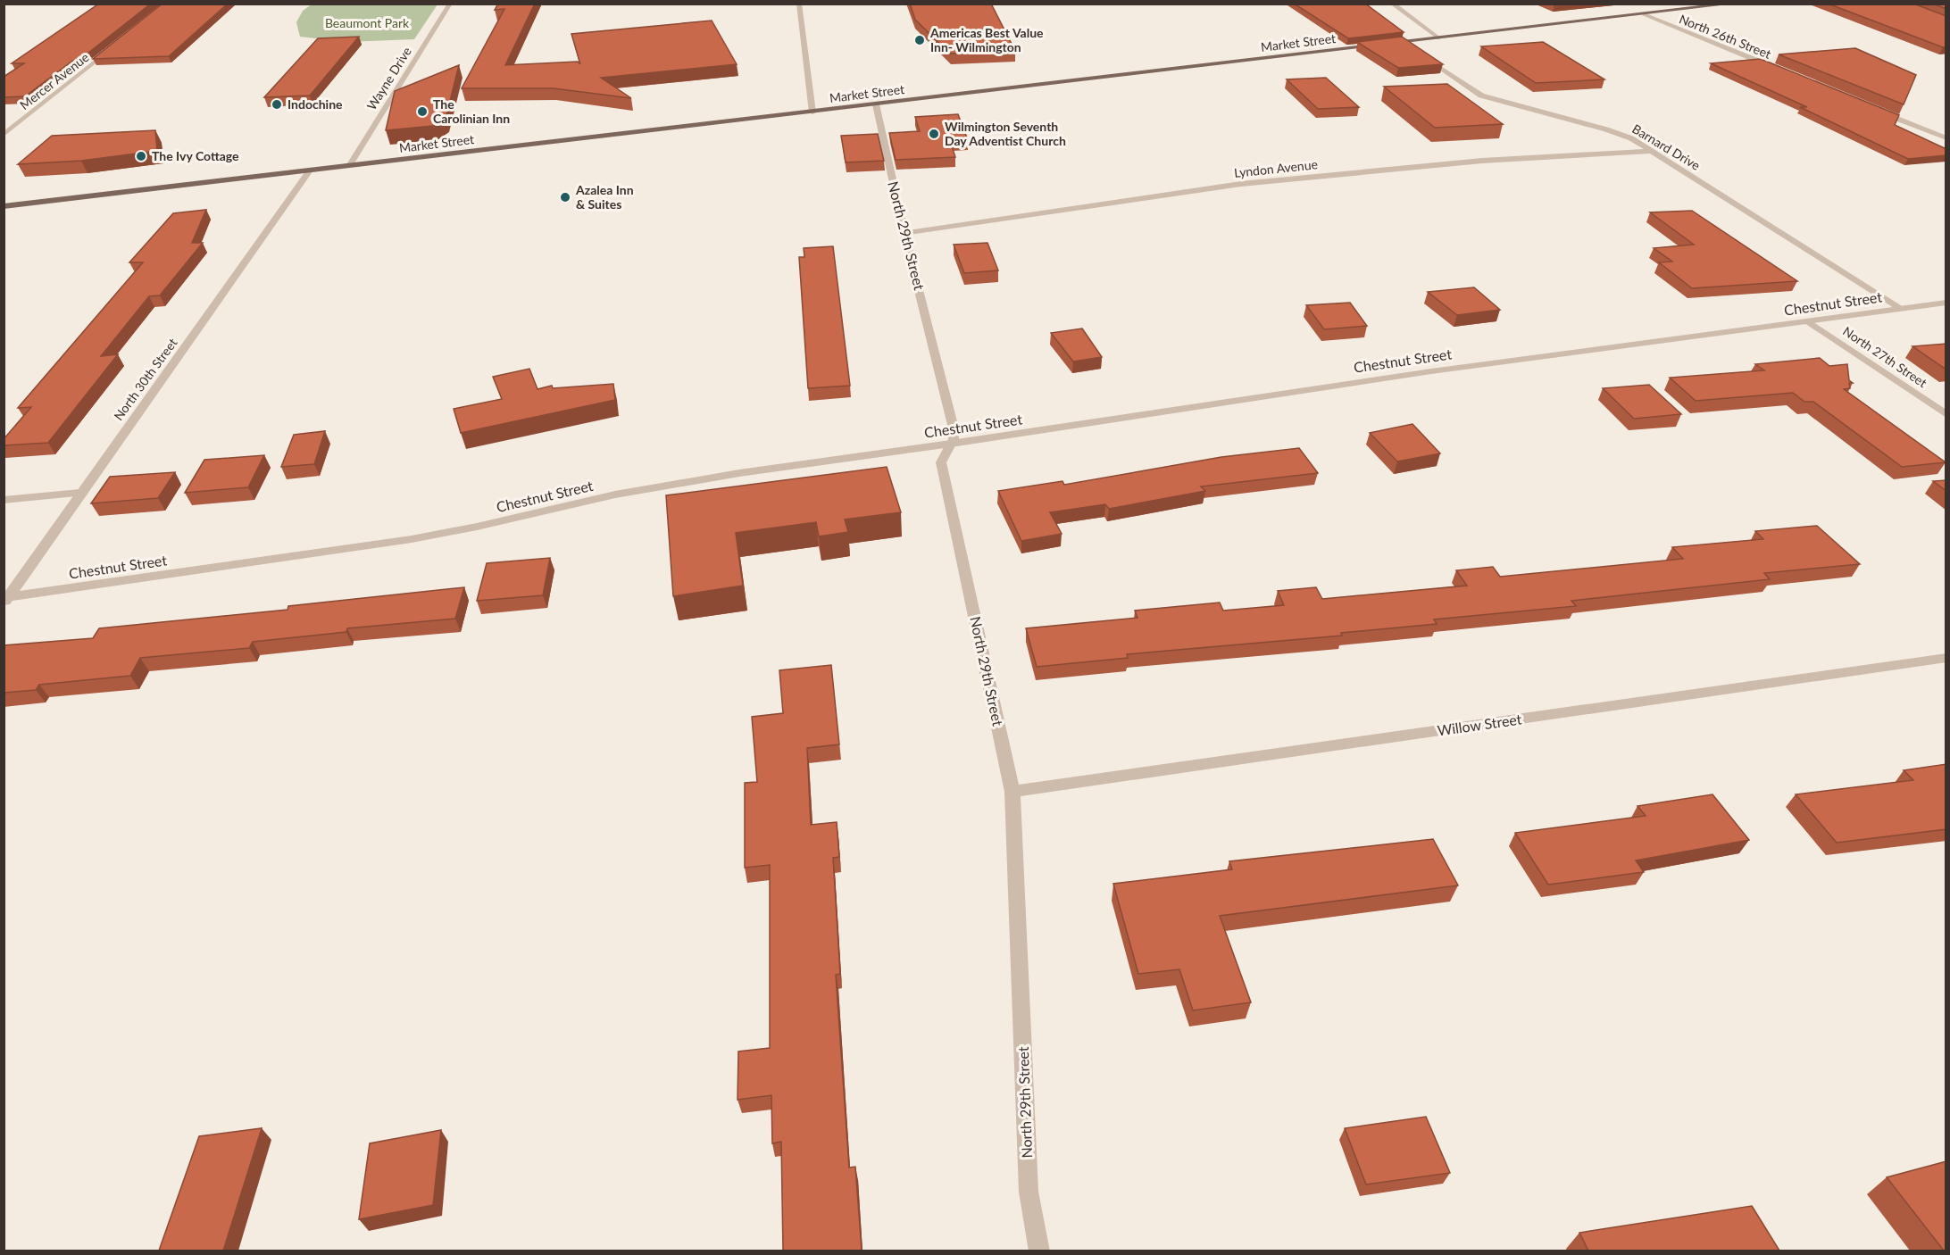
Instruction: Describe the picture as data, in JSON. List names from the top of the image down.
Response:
{
  "streets": {
    "main road": ["Market Street"],
    "street": [
      "North 26th Street",
      "Wayne Drive",
      "Mercer Avenue",
      "Barnard Drive",
      "Lyndon Avenue",
      "North 29th Street",
      "Chestnut Street",
      "North 27th Street",
      "North 30th Street",
      "Willow Street"
    ]
  },
  "crossings": [
    ["North 26th Street", "Market Street"],
    ["Market Street", "Wayne Drive"],
    ["Market Street", "North 29th Street"],
    ["Market Street", "North 30th Street"],
    ["Barnard Drive", "Lyndon Avenue"],
    ["Barnard Drive", "Chestnut Street"],
    ["Lyndon Avenue", "North 29th Street"],
    ["North 29th Street", "Chestnut Street"],
    ["North 29th Street", "Willow Street"],
    ["Chestnut Street", "North 27th Street"],
    ["Chestnut Street", "North 30th Street"]
  ],
  "parks": ["Beaumont Park"],
  "places": [
    "Americas Best Value Inn- Wilmington",
    "Indochine",
    "The Carolinian Inn",
    "Wilmington Seventh Day Adventist Church",
    "The Ivy Cottage",
    "Azalea Inn & Suites"
  ]
}
